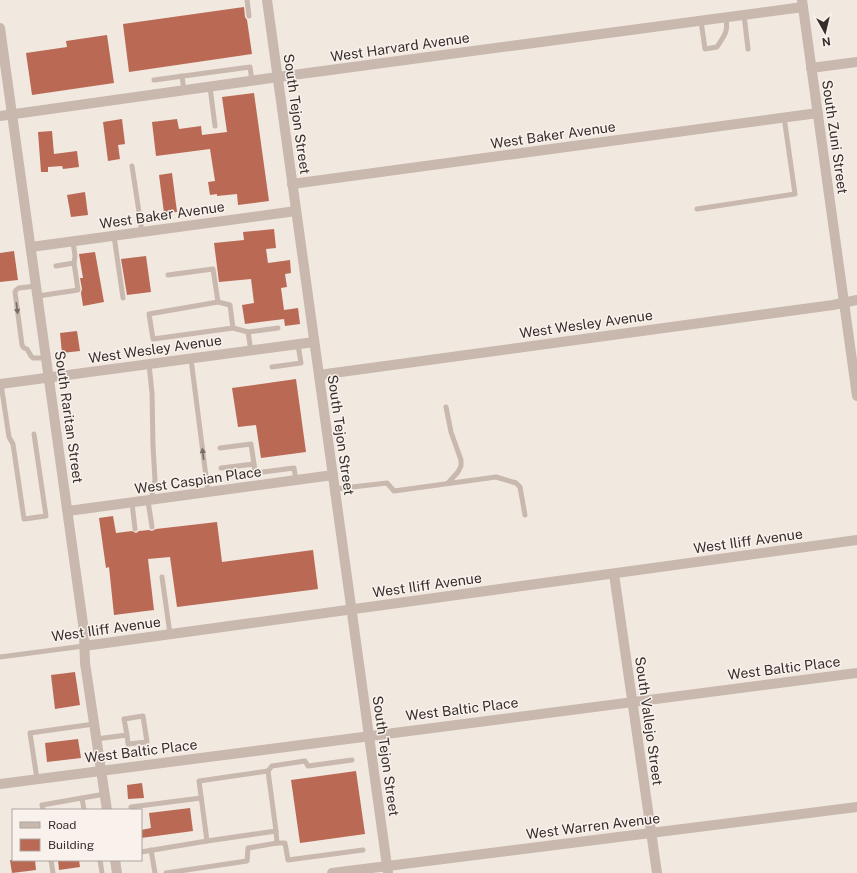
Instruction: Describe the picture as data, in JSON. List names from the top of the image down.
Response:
{
  "streets": {
    "street": [
      "West Harvard Avenue",
      "South Tejon Street",
      "West Baker Avenue",
      "South Zuni Street",
      "West Wesley Avenue",
      "South Raritan Street",
      "West Caspian Place",
      "West Iliff Avenue",
      "West Baltic Place",
      "South Vallejo Street",
      "West Warren Avenue"
    ]
  },
  "crossings": [
    ["West Harvard Avenue", "South Tejon Street"],
    ["West Harvard Avenue", "South Zuni Street"],
    ["West Harvard Avenue", "South Raritan Street"],
    ["South Tejon Street", "West Baker Avenue"],
    ["South Tejon Street", "West Wesley Avenue"],
    ["South Tejon Street", "West Caspian Place"],
    ["South Tejon Street", "West Iliff Avenue"],
    ["South Tejon Street", "West Baltic Place"],
    ["South Tejon Street", "West Warren Avenue"],
    ["West Baker Avenue", "South Zuni Street"],
    ["West Baker Avenue", "South Raritan Street"],
    ["South Zuni Street", "West Wesley Avenue"],
    ["West Wesley Avenue", "South Raritan Street"],
    ["South Raritan Street", "West Caspian Place"],
    ["South Raritan Street", "West Iliff Avenue"],
    ["South Raritan Street", "West Baltic Place"],
    ["West Iliff Avenue", "South Vallejo Street"],
    ["West Baltic Place", "South Vallejo Street"],
    ["South Vallejo Street", "West Warren Avenue"]
  ],
  "legend": ["Road", "Building"],
  "north": "bottom"
}
